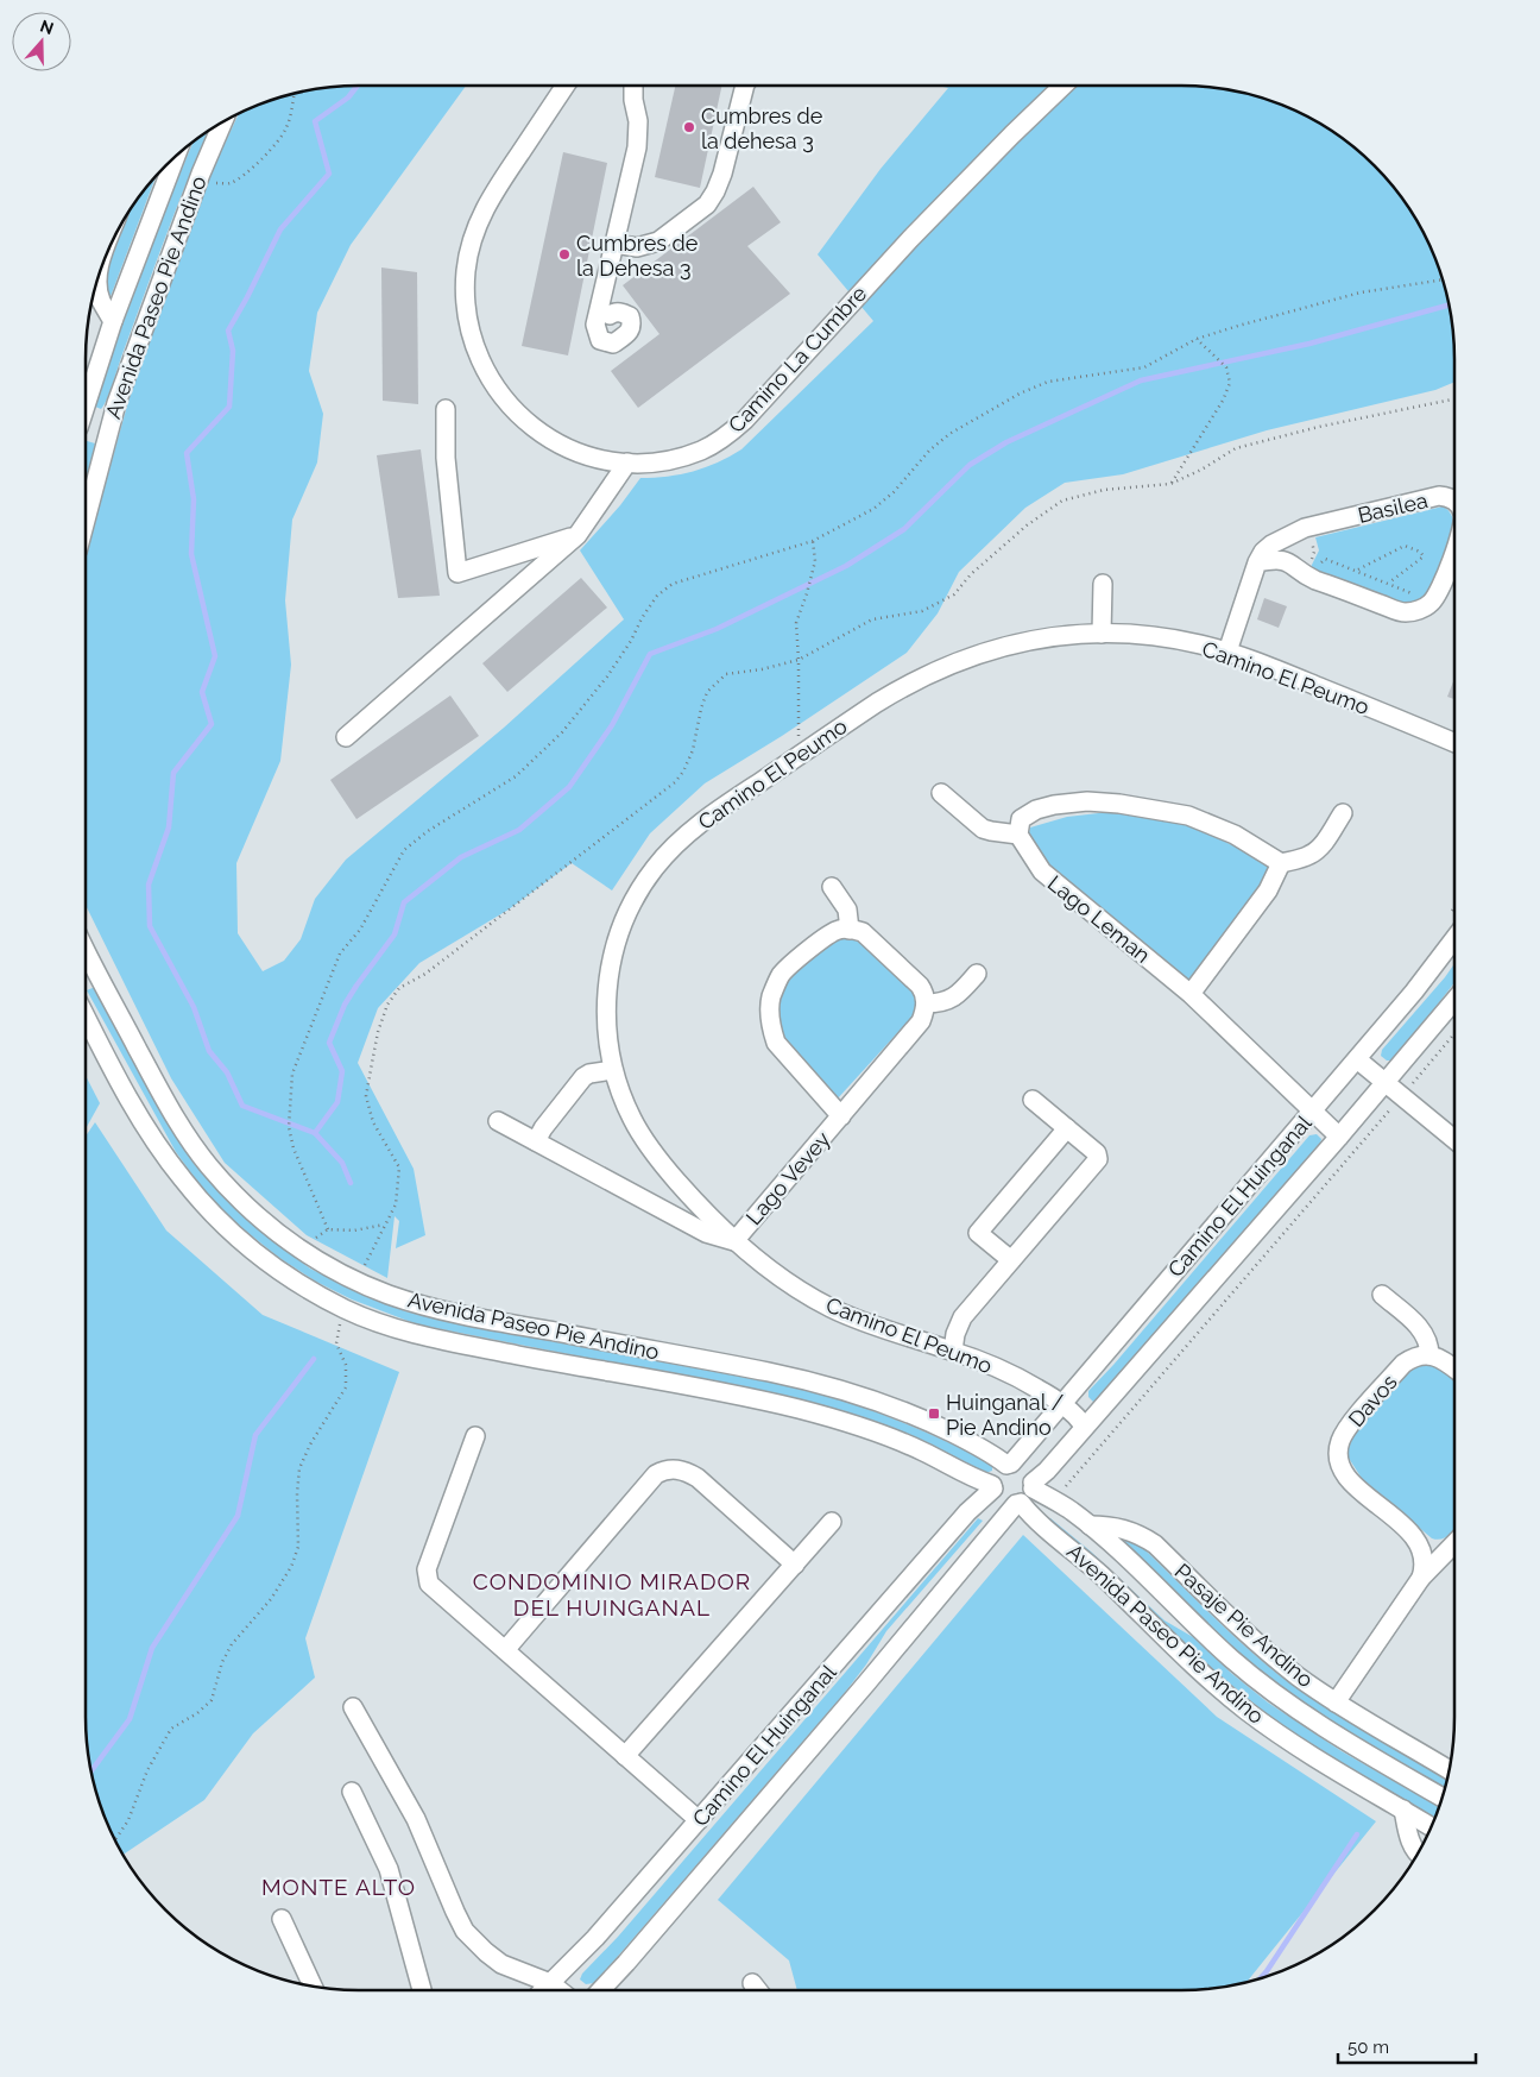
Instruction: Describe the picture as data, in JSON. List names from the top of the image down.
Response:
{
  "streets": {
    "street": [
      "Avenida Paseo Pie Andino",
      "Camino La Cumbre",
      "Basilea",
      "Camino El Peumo",
      "Lago Leman",
      "Lago Vevey",
      "Camino El Huinganal",
      "Davos",
      "Pasaje Pie Andino"
    ]
  },
  "crossings": [
    ["Avenida Paseo Pie Andino", "Camino El Huinganal"],
    ["Avenida Paseo Pie Andino", "Pasaje Pie Andino"],
    ["Basilea", "Camino El Peumo"],
    ["Camino El Peumo", "Lago Vevey"],
    ["Camino El Peumo", "Camino El Huinganal"],
    ["Lago Leman", "Camino El Huinganal"]
  ],
  "districts": ["CONDOMINIO MIRADOR DEL HUINGANAL", "MONTE ALTO"],
  "places": {
    "other": ["Cumbres de la dehesa 3", "Cumbres de la Dehesa 3"],
    "transit": ["Huinganal / Pie Andino"]
  },
  "scale_bar": "50 m",
  "north": "top"
}
